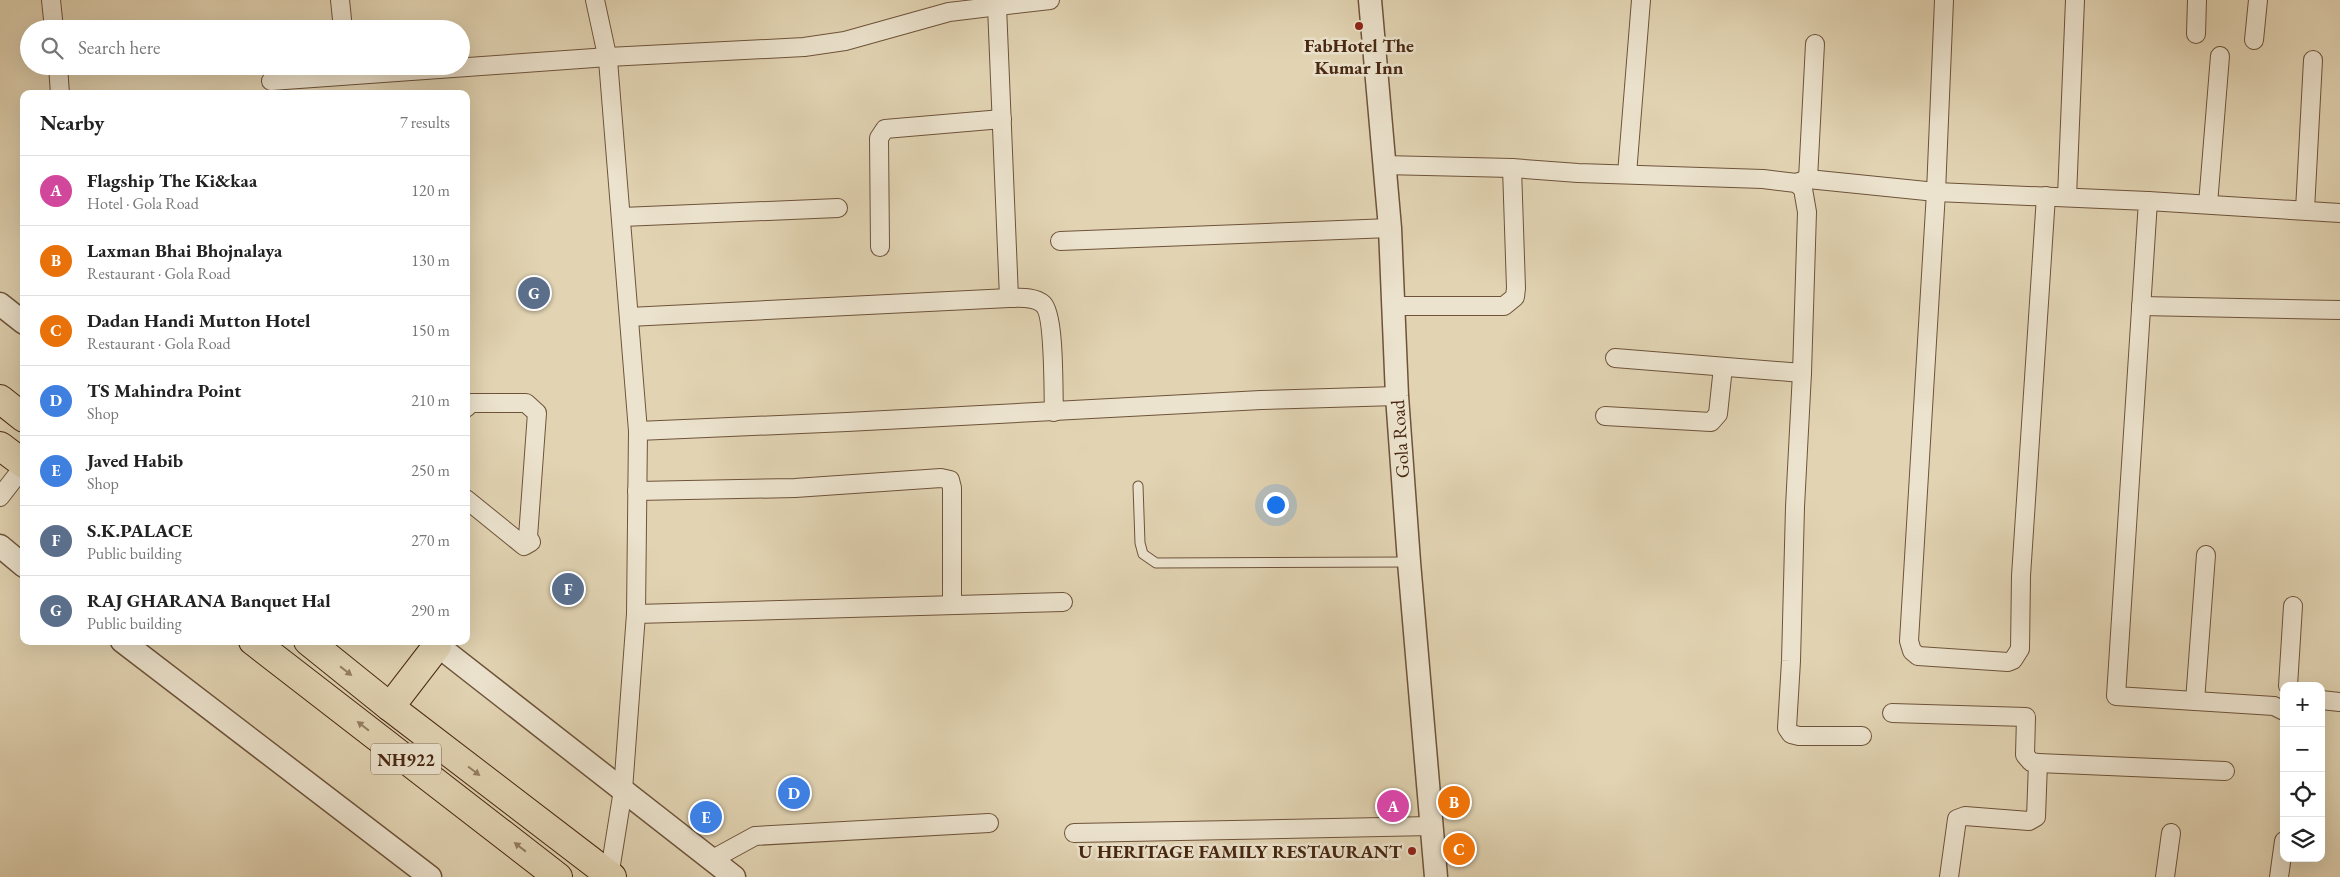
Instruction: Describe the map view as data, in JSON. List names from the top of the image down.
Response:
{
  "streets": {
    "highway": ["NH922"],
    "street": ["Gola Road"]
  },
  "places": ["FabHotel The Kumar Inn", "U HERITAGE FAMILY RESTAURANT"],
  "page": {
    "search": "Search here",
    "heading": ["Nearby", "7 results"],
    "list": [
      {
        "mark": "A",
        "name": "Flagship The Ki&kaa",
        "note": "Hotel · Gola Road",
        "value": "120 m"
      },
      {
        "mark": "B",
        "name": "Laxman Bhai Bhojnalaya",
        "note": "Restaurant · Gola Road",
        "value": "130 m"
      },
      {
        "mark": "C",
        "name": "Dadan Handi Mutton Hotel",
        "note": "Restaurant · Gola Road",
        "value": "150 m"
      },
      {
        "mark": "D",
        "name": "TS Mahindra Point",
        "note": "Shop",
        "value": "210 m"
      },
      {
        "mark": "E",
        "name": "Javed Habib",
        "note": "Shop",
        "value": "250 m"
      },
      {
        "mark": "F",
        "name": "S.K.PALACE",
        "note": "Public building",
        "value": "270 m"
      },
      {
        "mark": "G",
        "name": "RAJ GHARANA Banquet Hal",
        "note": "Public building",
        "value": "290 m"
      }
    ],
    "pins": [
      "G",
      "F",
      "D",
      "B",
      "A",
      "E",
      "C"
    ],
    "map_buttons": ["+", "−"]
  }
}
